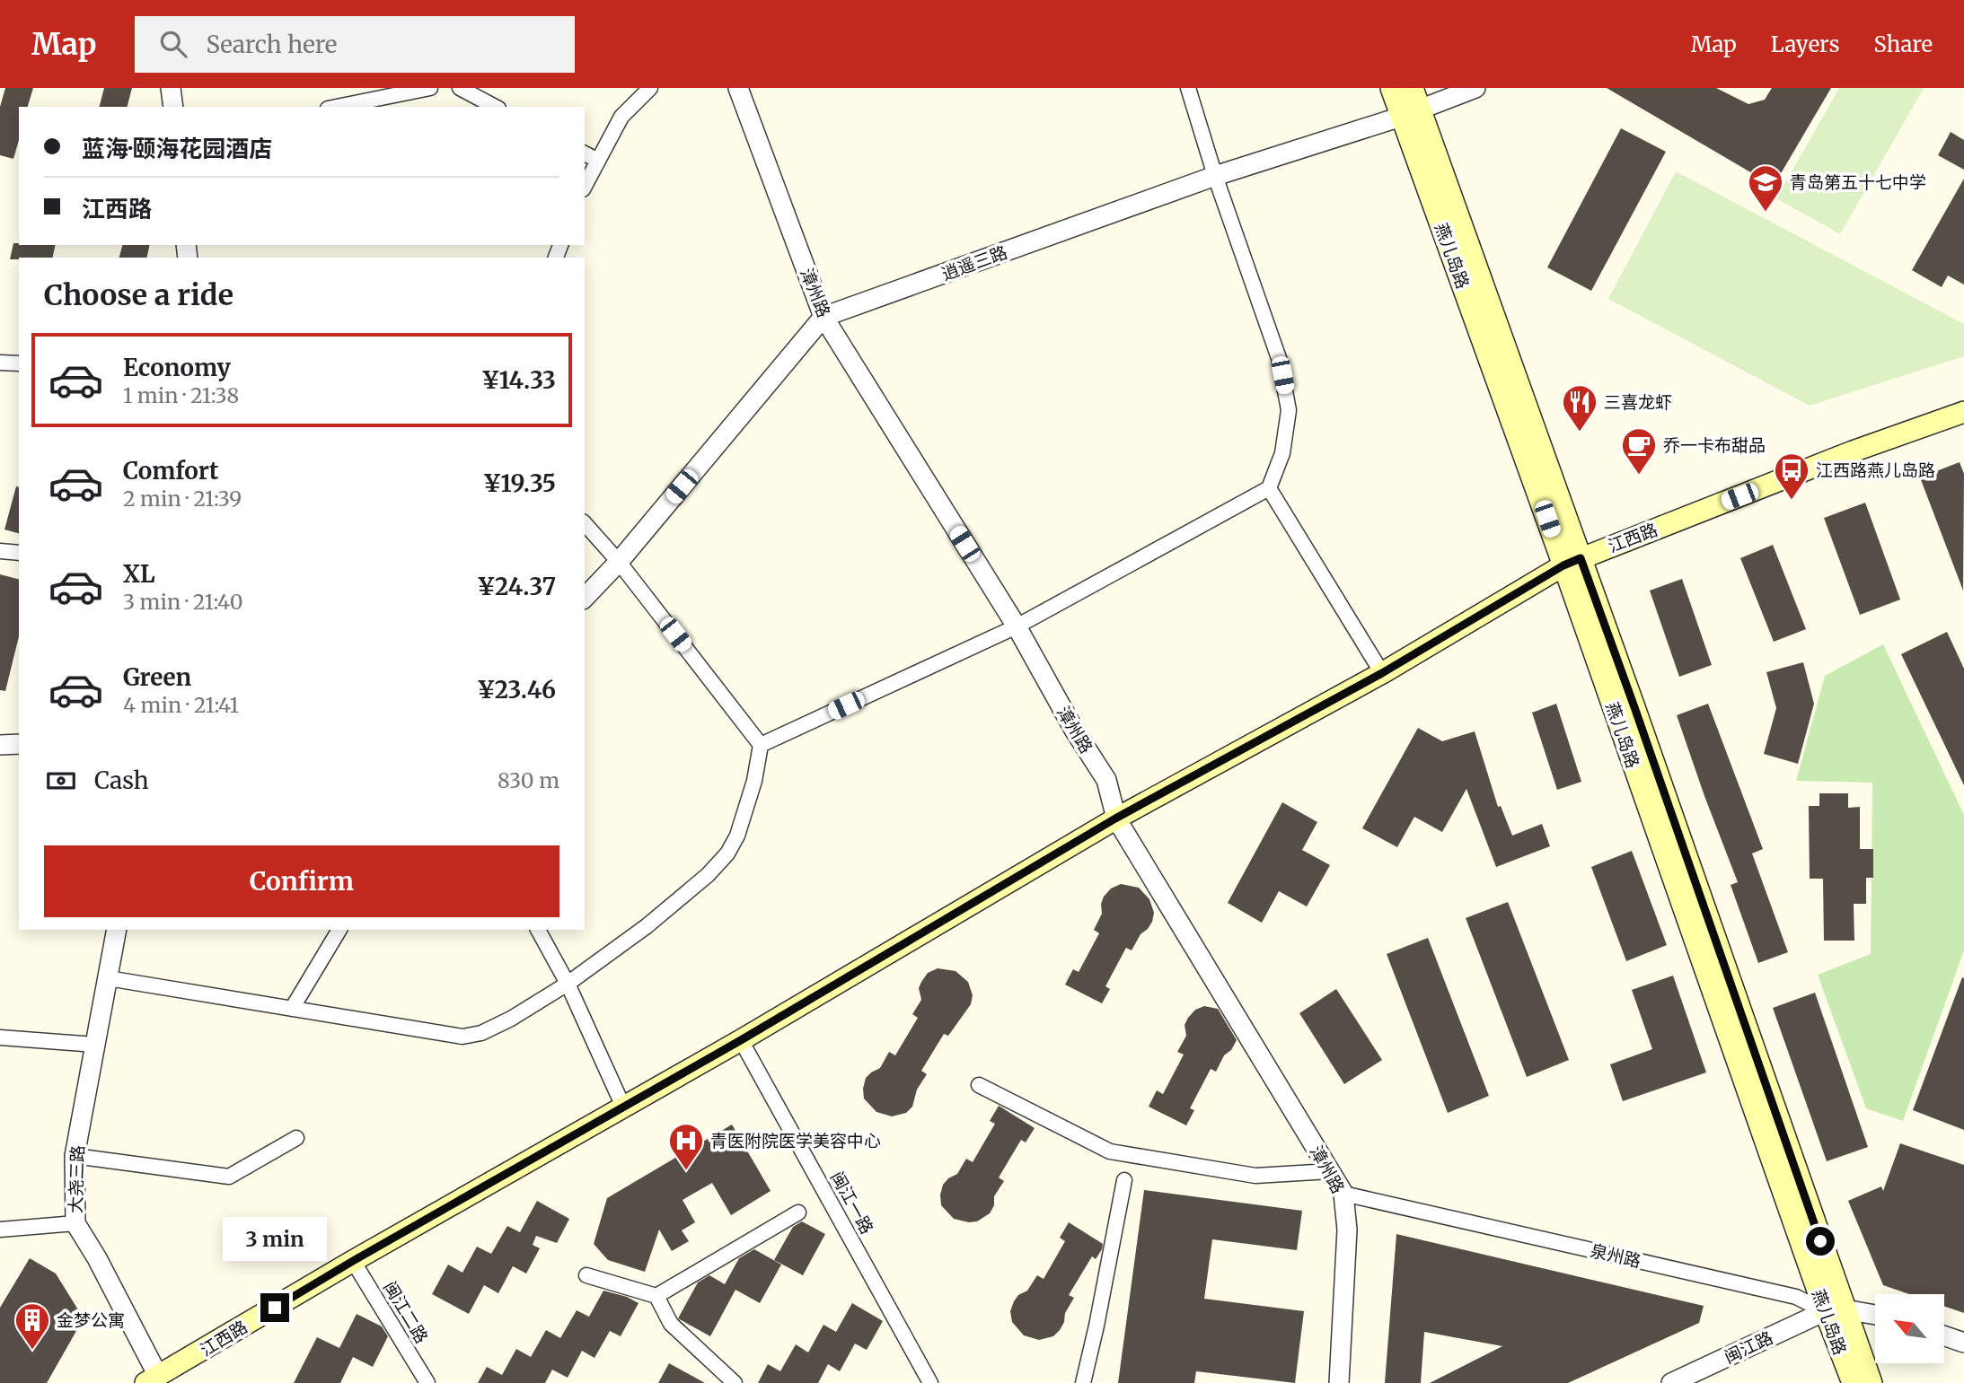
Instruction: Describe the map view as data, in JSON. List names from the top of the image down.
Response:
{
  "streets": {
    "main road": ["燕儿岛路", "江西路"],
    "street": [
      "逍遥三路",
      "漳州路",
      "大尧三路",
      "闽江一路",
      "泉州路",
      "闽江二路",
      "闽江路"
    ]
  },
  "crossings": [
    ["燕儿岛路", "逍遥三路"],
    ["燕儿岛路", "江西路"],
    ["燕儿岛路", "泉州路"],
    ["燕儿岛路", "闽江路"],
    ["逍遥三路", "漳州路"],
    ["漳州路", "江西路"],
    ["漳州路", "泉州路"],
    ["江西路", "大尧三路"],
    ["江西路", "闽江一路"],
    ["江西路", "闽江二路"],
    ["泉州路", "闽江路"]
  ],
  "places": {
    "school or university": ["青岛第五十七中学"],
    "restaurant": ["三喜龙虾"],
    "cafe": ["乔一卡布甜品"],
    "bus stop": ["江西路燕儿岛路"],
    "hospital": ["青医附院医学美容中心"],
    "building": ["金梦公寓"]
  },
  "north": "top left",
  "page": {
    "header": "Map",
    "search": "Search here",
    "nav": ["Map", "Layers", "Share"],
    "banner": ["蓝海·颐海花园酒店", "江西路"],
    "heading": "Choose a ride",
    "list": [
      {
        "name": "Economy",
        "note": "1 min · 21:38",
        "value": "¥14.33"
      },
      {
        "name": "Comfort",
        "note": "2 min · 21:39",
        "value": "¥19.35"
      },
      {
        "name": "XL",
        "note": "3 min · 21:40",
        "value": "¥24.37"
      },
      {
        "name": "Green",
        "note": "4 min · 21:41",
        "value": "¥23.46"
      }
    ],
    "pay": ["Cash", "830 m"],
    "buttons": "Confirm",
    "bubble": "3 min"
  }
}
